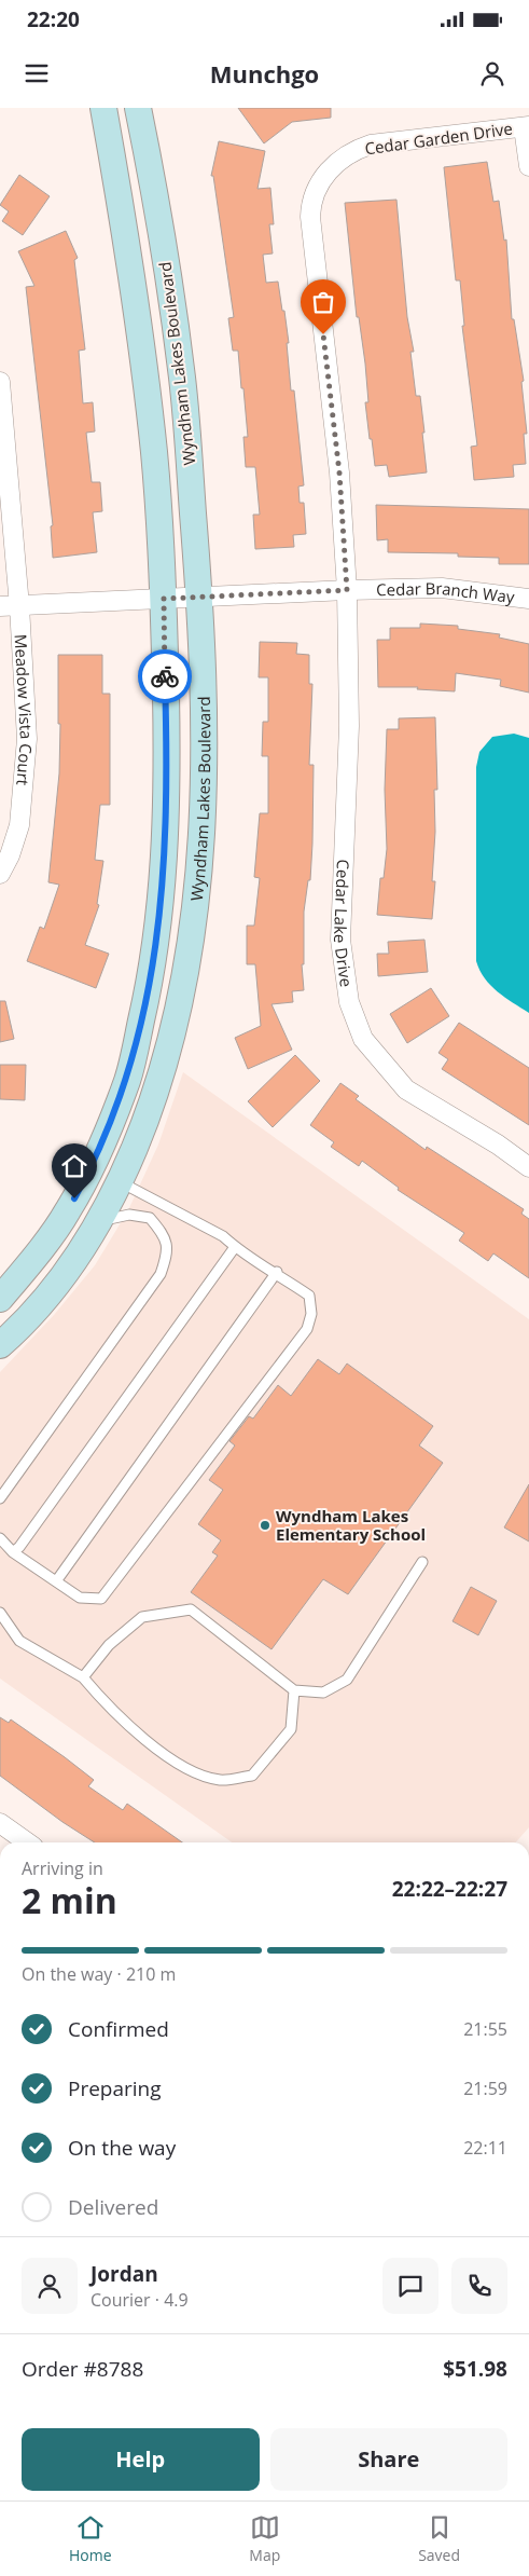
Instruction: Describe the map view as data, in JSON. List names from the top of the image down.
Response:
{
  "streets": {
    "street": [
      "Cedar Garden Drive",
      "Wyndham Lakes Boulevard",
      "Cedar Branch Way",
      "Meadow Vista Court",
      "Cedar Lake Drive"
    ]
  },
  "crossings": [
    ["Cedar Garden Drive", "Cedar Branch Way"],
    ["Cedar Garden Drive", "Cedar Lake Drive"],
    ["Wyndham Lakes Boulevard", "Cedar Branch Way"],
    ["Cedar Branch Way", "Meadow Vista Court"],
    ["Cedar Branch Way", "Cedar Lake Drive"]
  ],
  "places": ["Wyndham Lakes Elementary School"],
  "page": {
    "status": "22:20",
    "header": "Munchgo",
    "heading": ["2 min", "Arriving in", "22:22–22:27"],
    "panel": [
      "Jordan",
      "Courier · 4.9",
      "Order #8788",
      "$51.98"
    ],
    "bar": "On the way · 210 m",
    "list": [
      ["Confirmed", "21:55"],
      ["Preparing", "21:59"],
      ["On the way", "22:11"],
      "Delivered"
    ],
    "buttons": ["Help", "Share"],
    "tabs": ["Home", "Map", "Saved"]
  }
}
